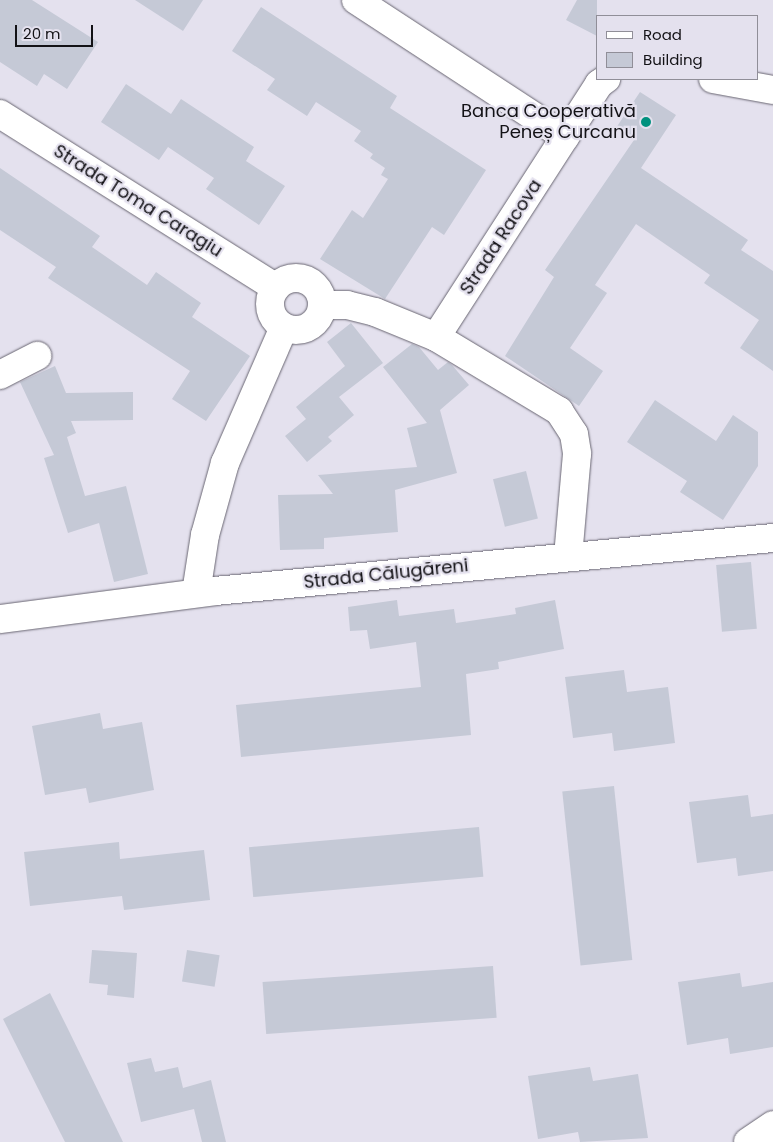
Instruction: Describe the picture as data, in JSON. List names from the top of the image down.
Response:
{
  "streets": {
    "street": ["Strada Toma Caragiu", "Strada Racova", "Strada Călugăreni"]
  },
  "places": ["Banca Cooperativă Peneș Curcanu"],
  "legend": ["Road", "Building"],
  "scale_bar": "20 m"
}
